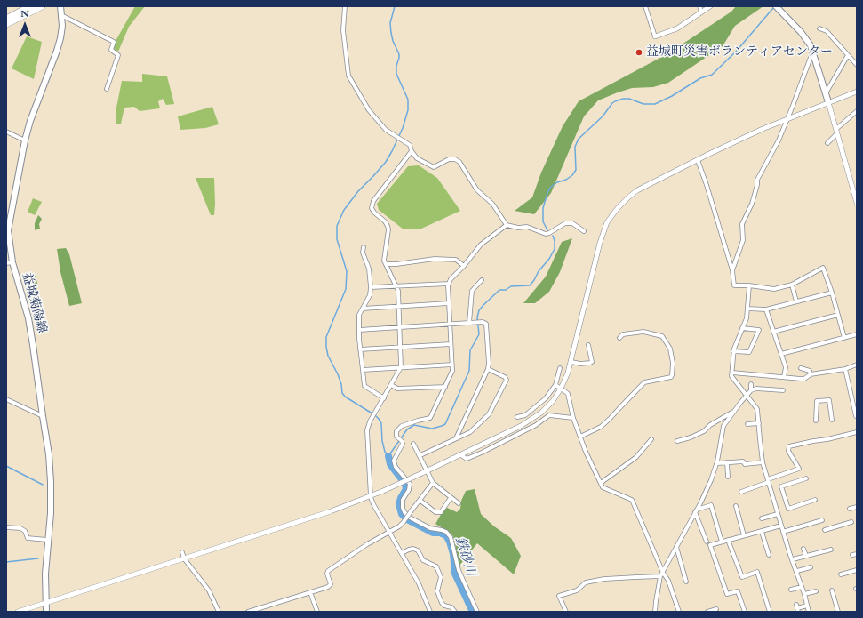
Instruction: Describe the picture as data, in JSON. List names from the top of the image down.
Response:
{
  "streets": {
    "main road": ["益城菊陽線"]
  },
  "water": ["鉄砂川"],
  "places": ["益城町災害ボランティアセンター"],
  "north": "top"
}
